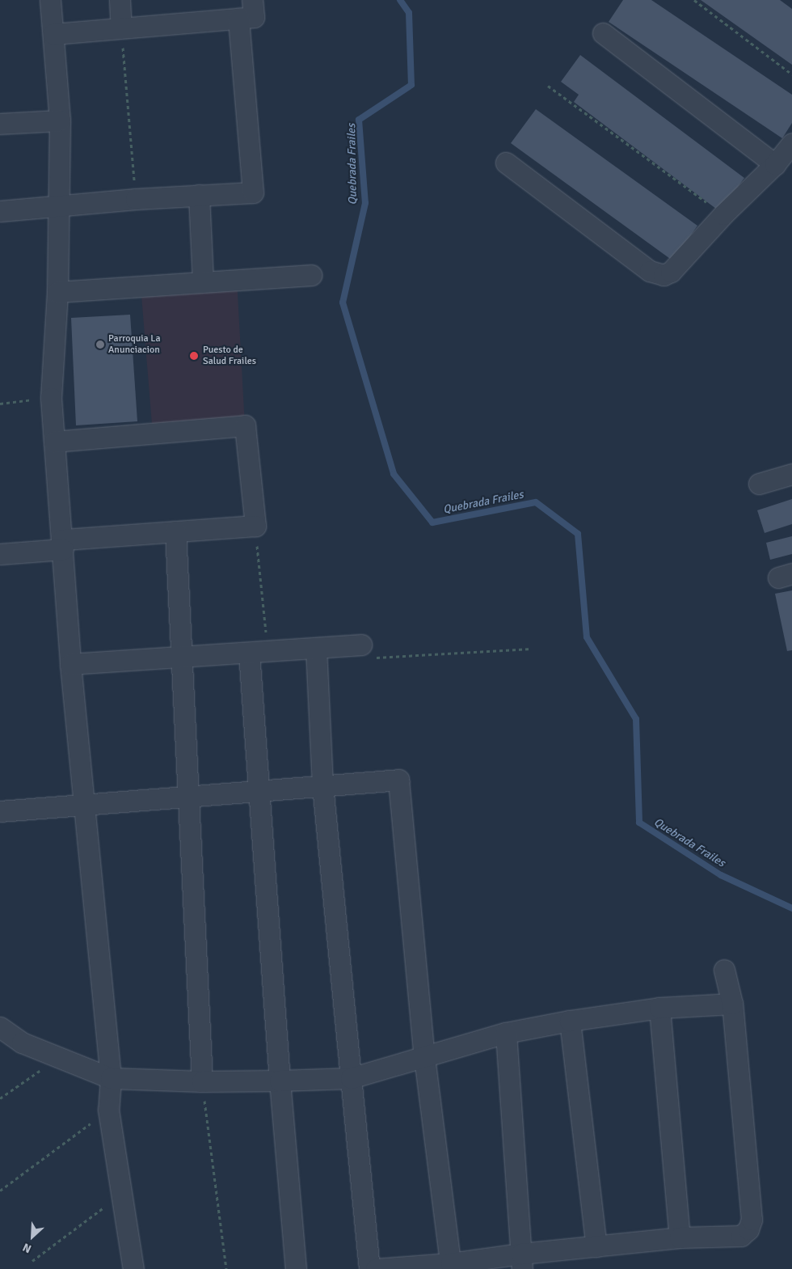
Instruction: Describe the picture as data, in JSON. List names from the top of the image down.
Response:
{
  "water": ["Quebrada Frailes"],
  "places": ["Parroquia La Anunciacion", "Puesto de Salud Frailes"],
  "north": "bottom left"
}
